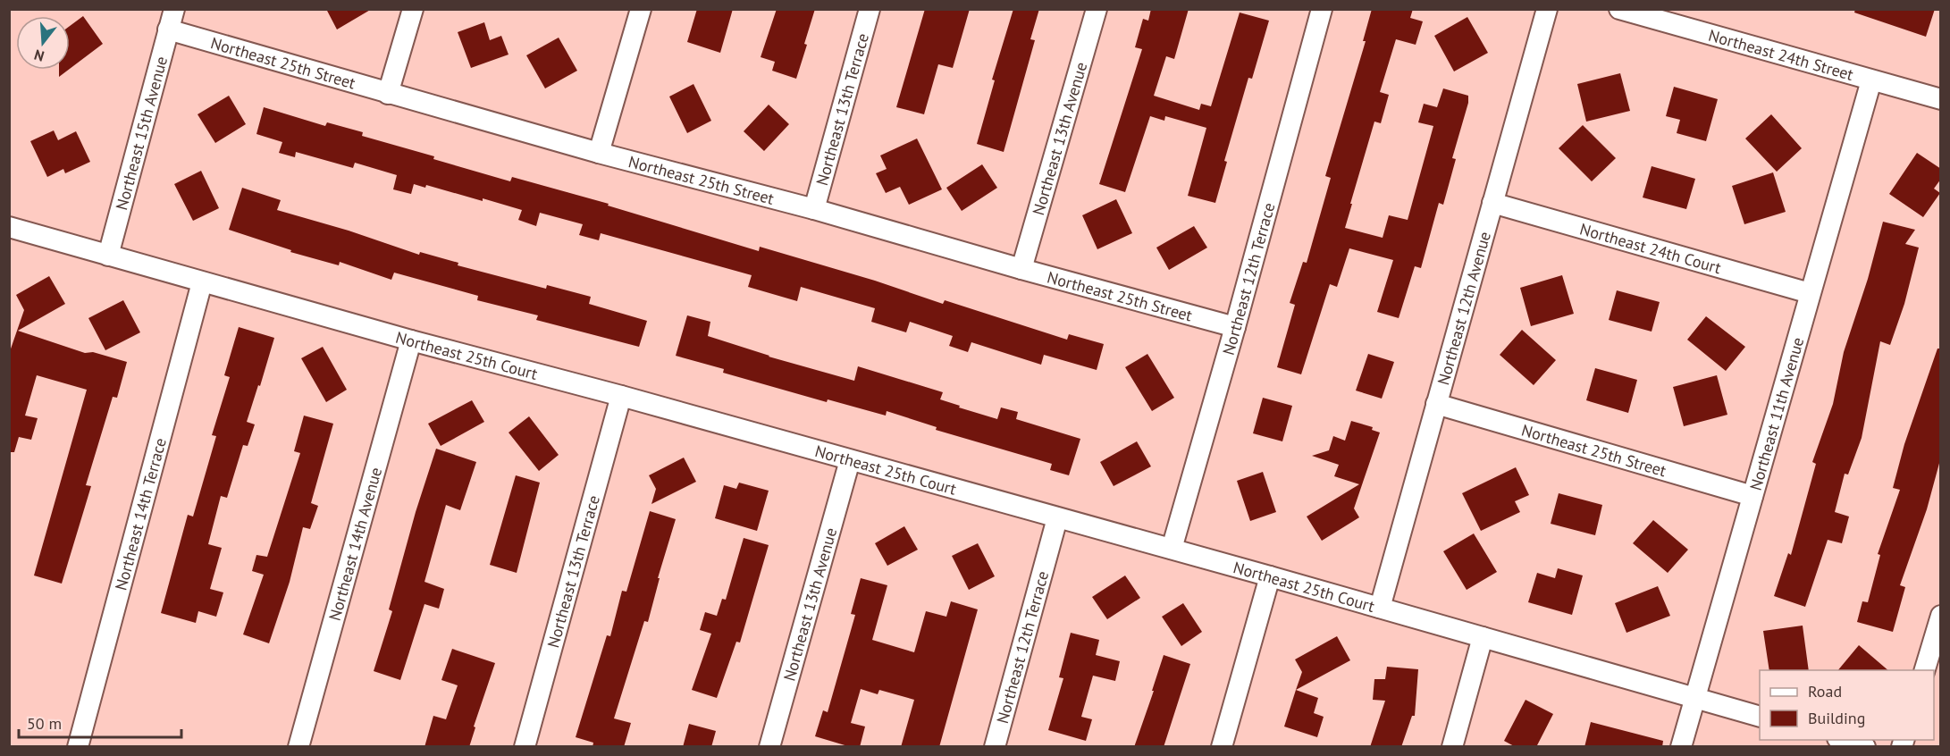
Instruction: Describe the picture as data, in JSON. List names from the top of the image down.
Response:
{
  "streets": {
    "street": [
      "Northeast 24th Street",
      "Northeast 25th Street",
      "Northeast 13th Terrace",
      "Northeast 15th Avenue",
      "Northeast 13th Avenue",
      "Northeast 24th Court",
      "Northeast 12th Terrace",
      "Northeast 12th Avenue",
      "Northeast 25th Court",
      "Northeast 11th Avenue",
      "Northeast 14th Terrace",
      "Northeast 14th Avenue"
    ]
  },
  "crossings": [
    ["Northeast 24th Street", "Northeast 11th Avenue"],
    ["Northeast 25th Street", "Northeast 13th Terrace"],
    ["Northeast 25th Street", "Northeast 15th Avenue"],
    ["Northeast 25th Street", "Northeast 13th Avenue"],
    ["Northeast 25th Street", "Northeast 12th Terrace"],
    ["Northeast 25th Street", "Northeast 12th Avenue"],
    ["Northeast 25th Street", "Northeast 11th Avenue"],
    ["Northeast 13th Terrace", "Northeast 25th Court"],
    ["Northeast 15th Avenue", "Northeast 25th Court"],
    ["Northeast 13th Avenue", "Northeast 25th Court"],
    ["Northeast 24th Court", "Northeast 12th Avenue"],
    ["Northeast 24th Court", "Northeast 11th Avenue"],
    ["Northeast 12th Terrace", "Northeast 25th Court"],
    ["Northeast 12th Avenue", "Northeast 25th Court"],
    ["Northeast 25th Court", "Northeast 11th Avenue"],
    ["Northeast 25th Court", "Northeast 14th Terrace"],
    ["Northeast 25th Court", "Northeast 14th Avenue"]
  ],
  "legend": ["Road", "Building"],
  "scale_bar": "50 m",
  "north": "bottom"
}
